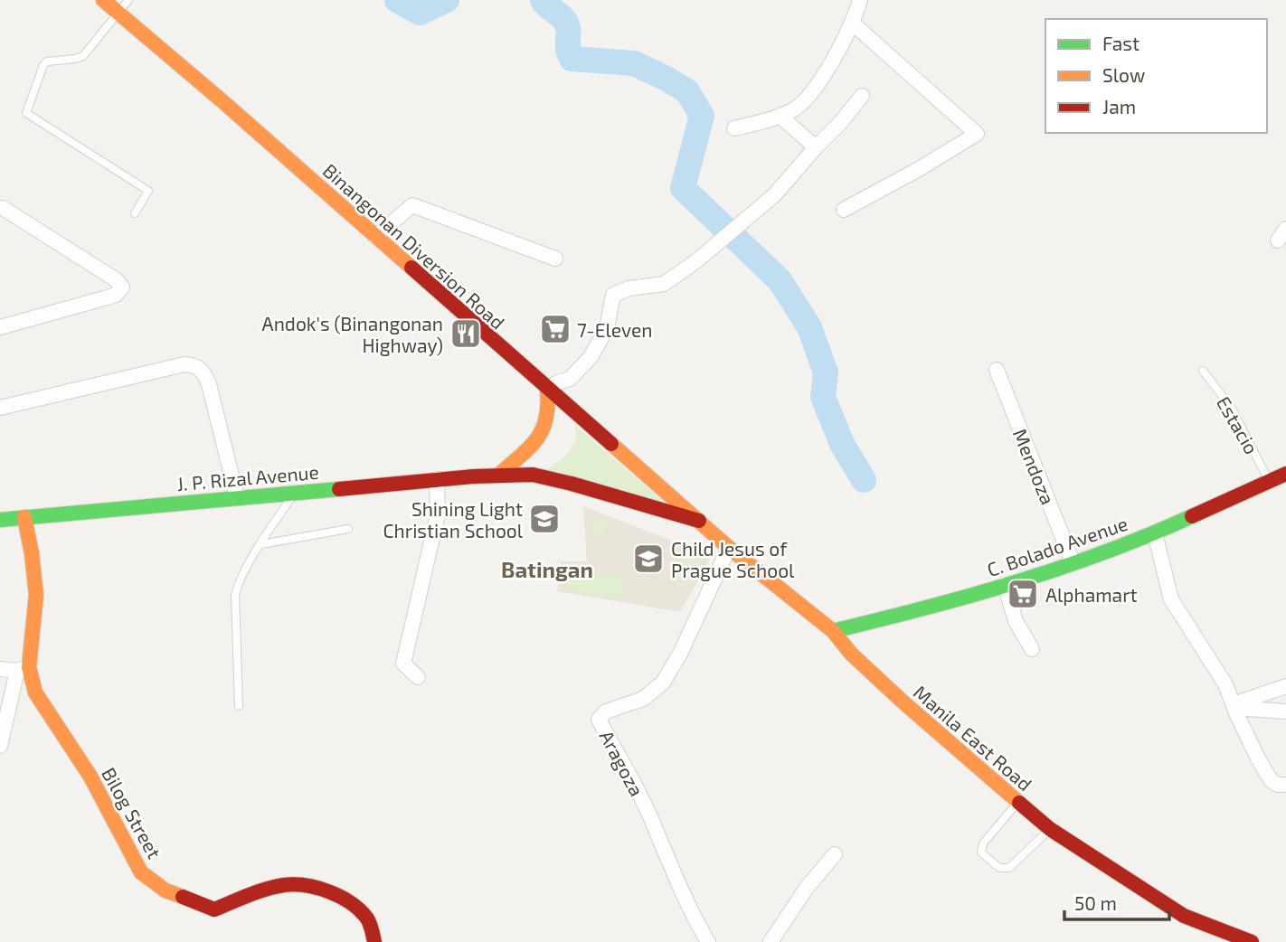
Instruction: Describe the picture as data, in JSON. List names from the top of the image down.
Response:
{
  "streets": {
    "main road": [
      "Binangonan Diversion Road",
      "J. P. Rizal Avenue",
      "C. Bolado Avenue",
      "Manila East Road",
      "Bilog Street"
    ],
    "street": ["Mendoza", "Aragoza"],
    "lane": ["Estacio"]
  },
  "crossings": [
    ["Binangonan Diversion Road", "J. P. Rizal Avenue"],
    ["Binangonan Diversion Road", "Manila East Road"],
    ["Estacio", "C. Bolado Avenue"],
    ["Mendoza", "C. Bolado Avenue"],
    ["J. P. Rizal Avenue", "Manila East Road"],
    ["J. P. Rizal Avenue", "Bilog Street"],
    ["C. Bolado Avenue", "Manila East Road"],
    ["Manila East Road", "Aragoza"]
  ],
  "districts": ["Batingan"],
  "places": {
    "supermarket": ["7-Eleven", "Alphamart"],
    "restaurant": ["Andok's (Binangonan Highway)"],
    "school or university": ["Shining Light Christian School", "Child Jesus of Prague School"]
  },
  "legend": ["Fast", "Slow", "Jam"],
  "scale_bar": "50 m"
}
